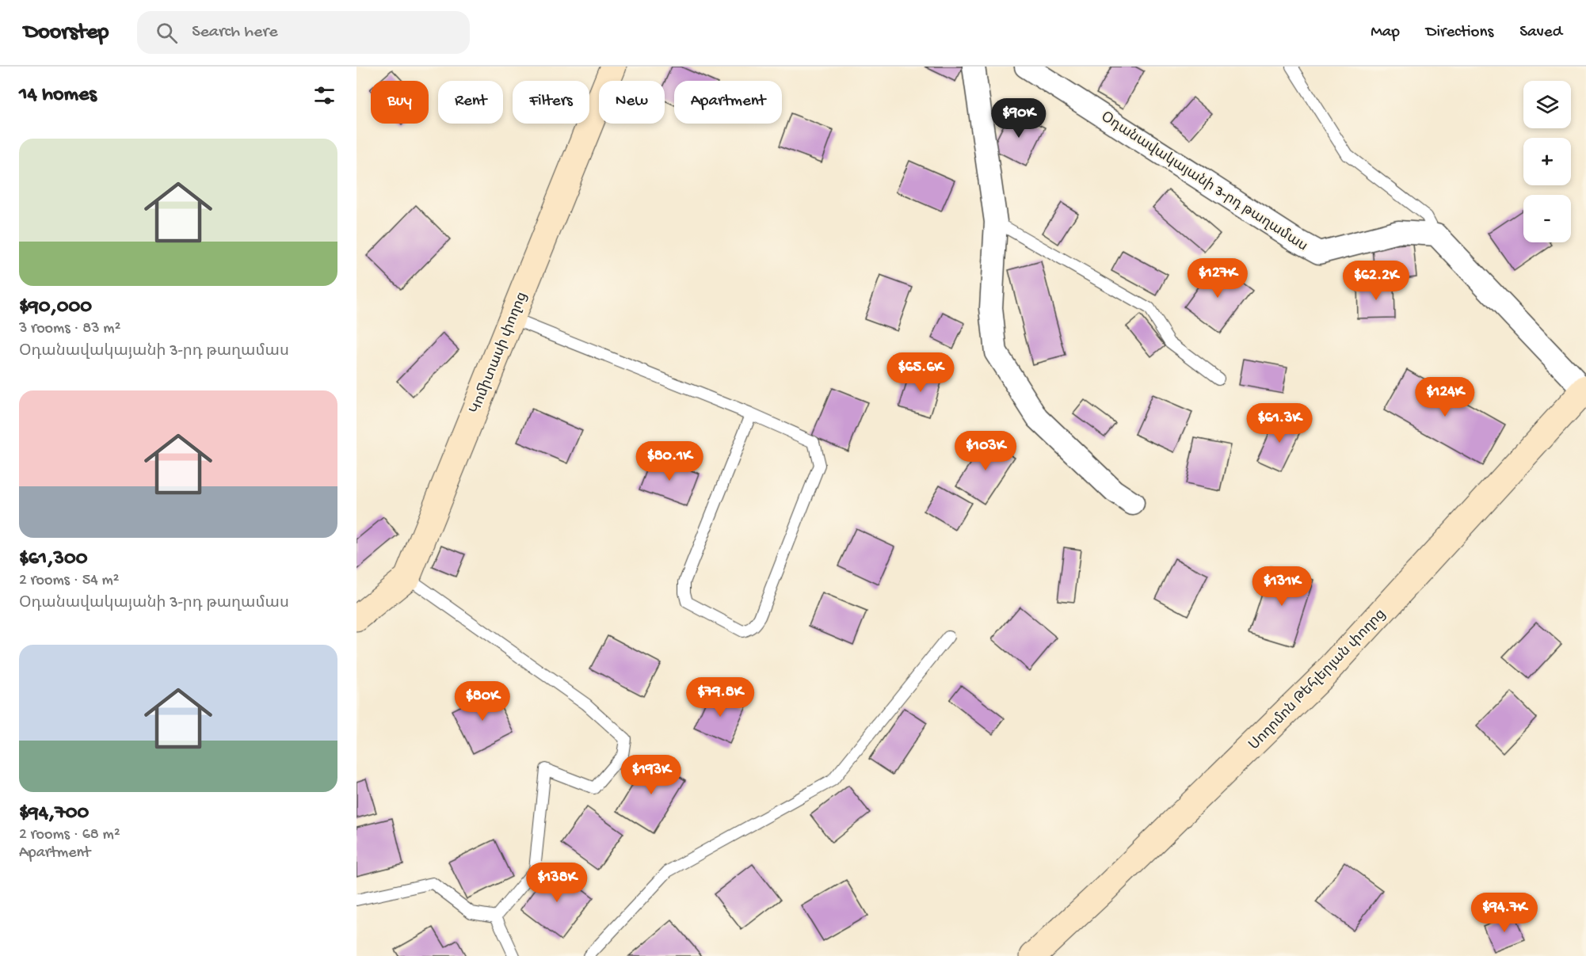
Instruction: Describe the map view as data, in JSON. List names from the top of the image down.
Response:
{
  "streets": {
    "street": ["Օդանավակայանի 3-րդ թաղամաս", "Կոմիտասի փողոց", "Սողոմոն Թեհլերյան փողոց"]
  },
  "page": {
    "header": "Doorstep",
    "search": "Search here",
    "nav": ["Map", "Directions", "Saved"],
    "heading": "14 homes",
    "map_buttons": ["+", "−"],
    "chip": [
      "Buy",
      "Rent",
      "Filters",
      "New",
      "Apartment"
    ],
    "price": [
      "$90K",
      "$127K",
      "$62.2K",
      "$65.6K",
      "$124K",
      "$61.3K",
      "$103K",
      "$80.1K",
      "$131K",
      "$79.8K",
      "$80K",
      "$193K",
      "$138K",
      "$94.7K"
    ],
    "list": [
      {
        "name": "$90,000",
        "note": "3 rooms · 83 m² · Օդանավակայանի 3-րդ թաղամաս"
      },
      {
        "name": "$61,300",
        "note": "2 rooms · 54 m² · Օդանավակայանի 3-րդ թաղամաս"
      },
      {
        "name": "$94,700",
        "note": "2 rooms · 68 m² · Apartment"
      }
    ]
  }
}
